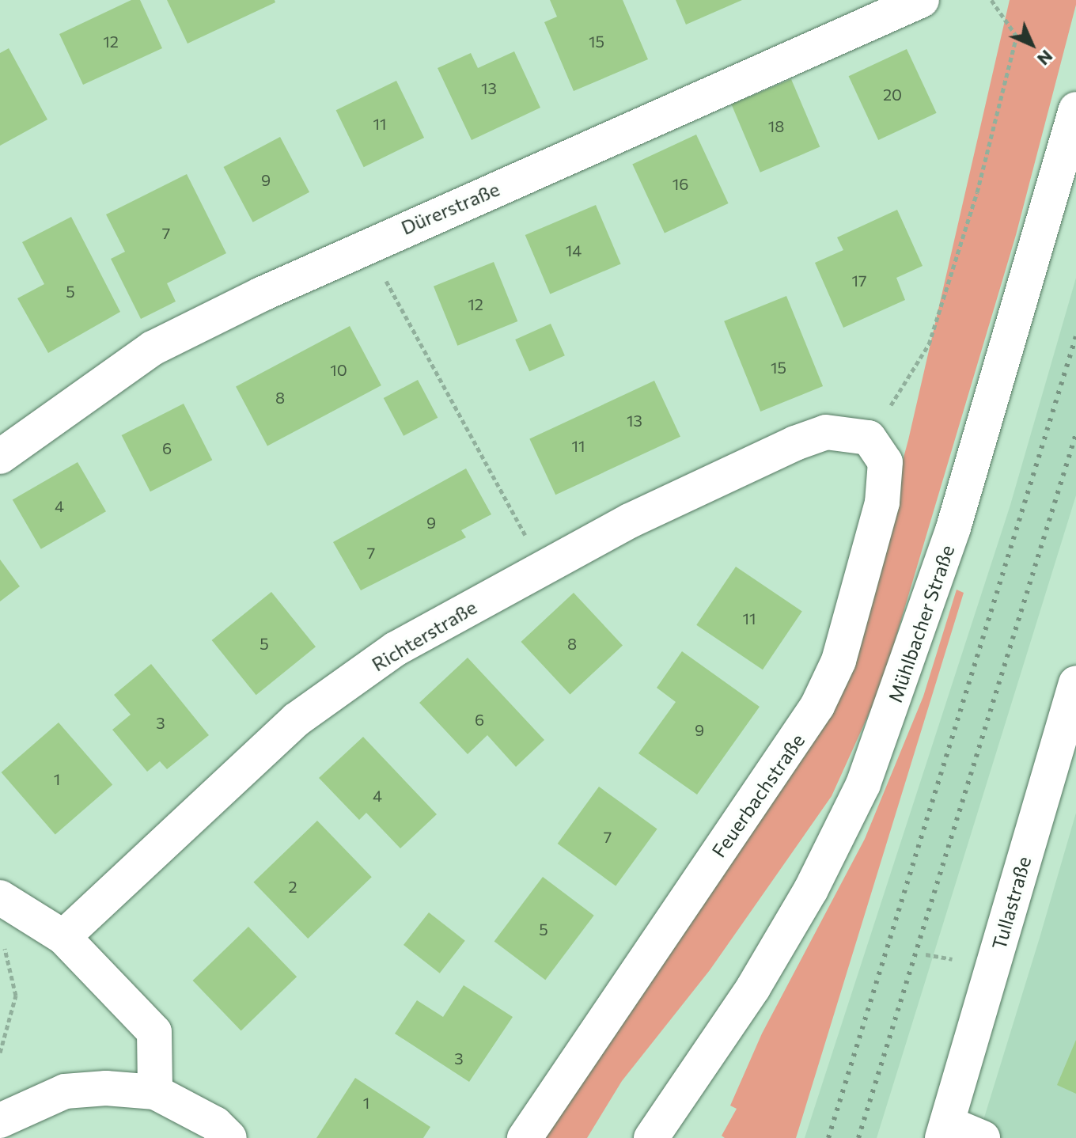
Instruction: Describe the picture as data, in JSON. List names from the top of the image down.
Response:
{
  "streets": {
    "street": [
      "Dürerstraße",
      "Mühlbacher Straße",
      "Richterstraße",
      "Feuerbachstraße",
      "Tullastraße"
    ]
  },
  "crossings": [
    ["Richterstraße", "Feuerbachstraße"]
  ],
  "house_numbers": [
    "12",
    "15",
    "13",
    "20",
    "11",
    "18",
    "9",
    "16",
    "7",
    "14",
    "17",
    "5",
    "12",
    "15",
    "10",
    "8",
    "13",
    "11",
    "6",
    "4",
    "9",
    "7",
    "11",
    "5",
    "8",
    "6",
    "3",
    "9",
    "1",
    "4",
    "7",
    "2",
    "5",
    "3",
    "1"
  ],
  "north": "bottom right"
}
